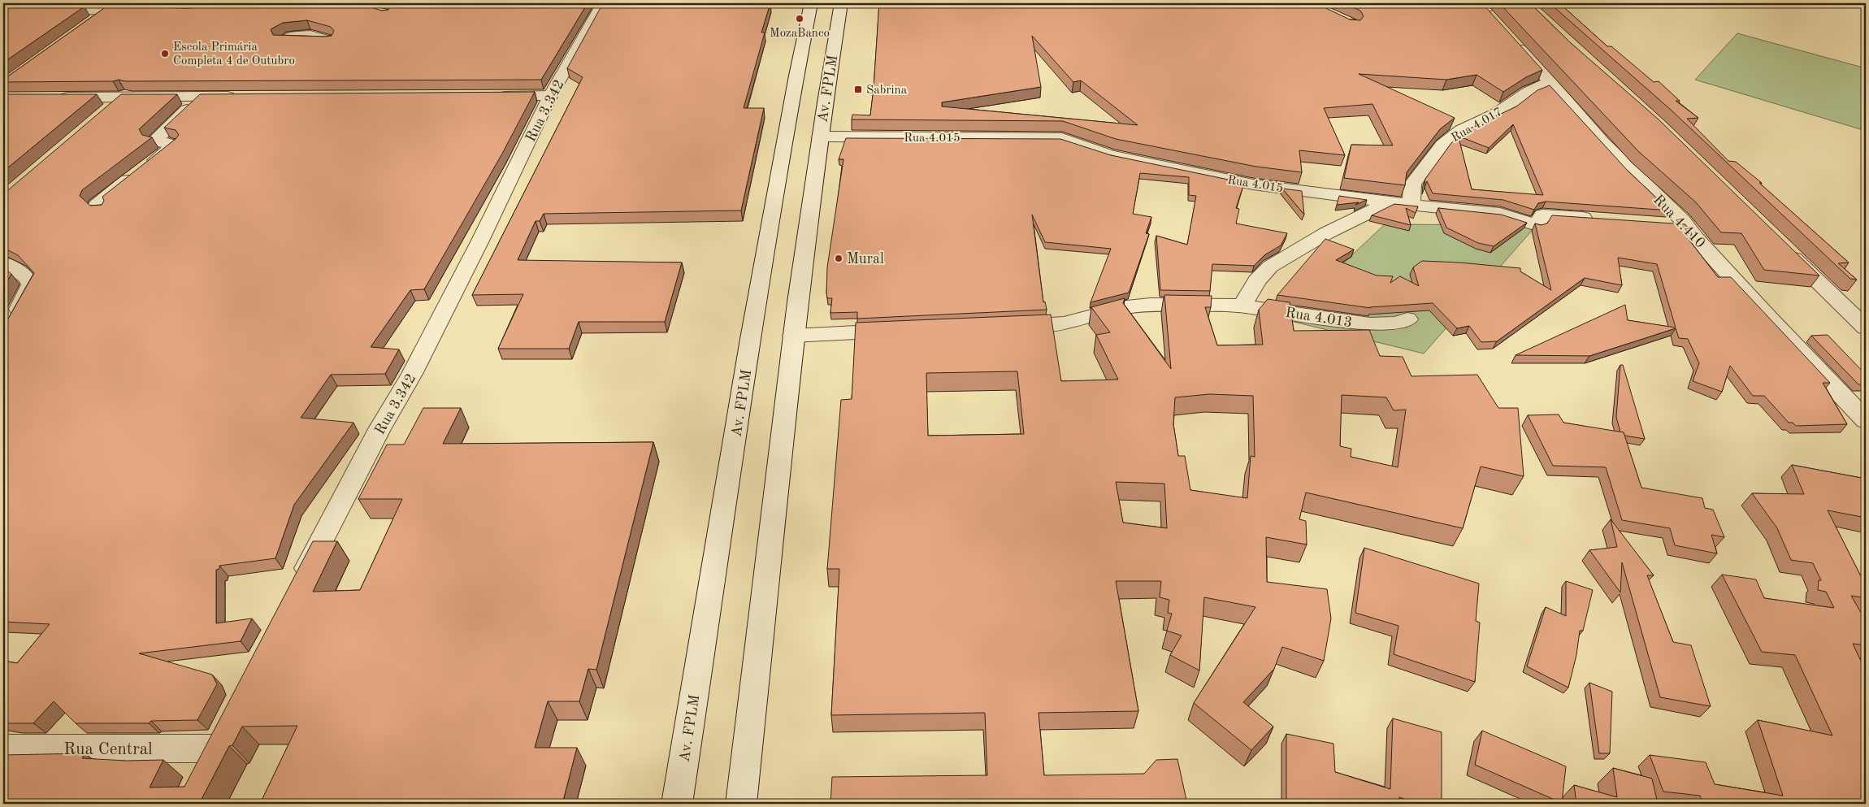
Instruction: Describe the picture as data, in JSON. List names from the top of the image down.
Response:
{
  "streets": {
    "street": [
      "Av. FPLM",
      "Rua 3.342",
      "Rua 4.017",
      "Rua 4.015",
      "Rua 4.410",
      "Rua 4.013",
      "Rua Central"
    ]
  },
  "crossings": [
    ["Av. FPLM", "Rua 4.015"],
    ["Rua 4.017", "Rua 4.015"],
    ["Rua 4.017", "Rua 4.410"]
  ],
  "places": {
    "other": ["MozaBanco", "Escola Primária Completa 4 de Outubro", "Mural"],
    "transit": ["Sabrina"]
  }
}
